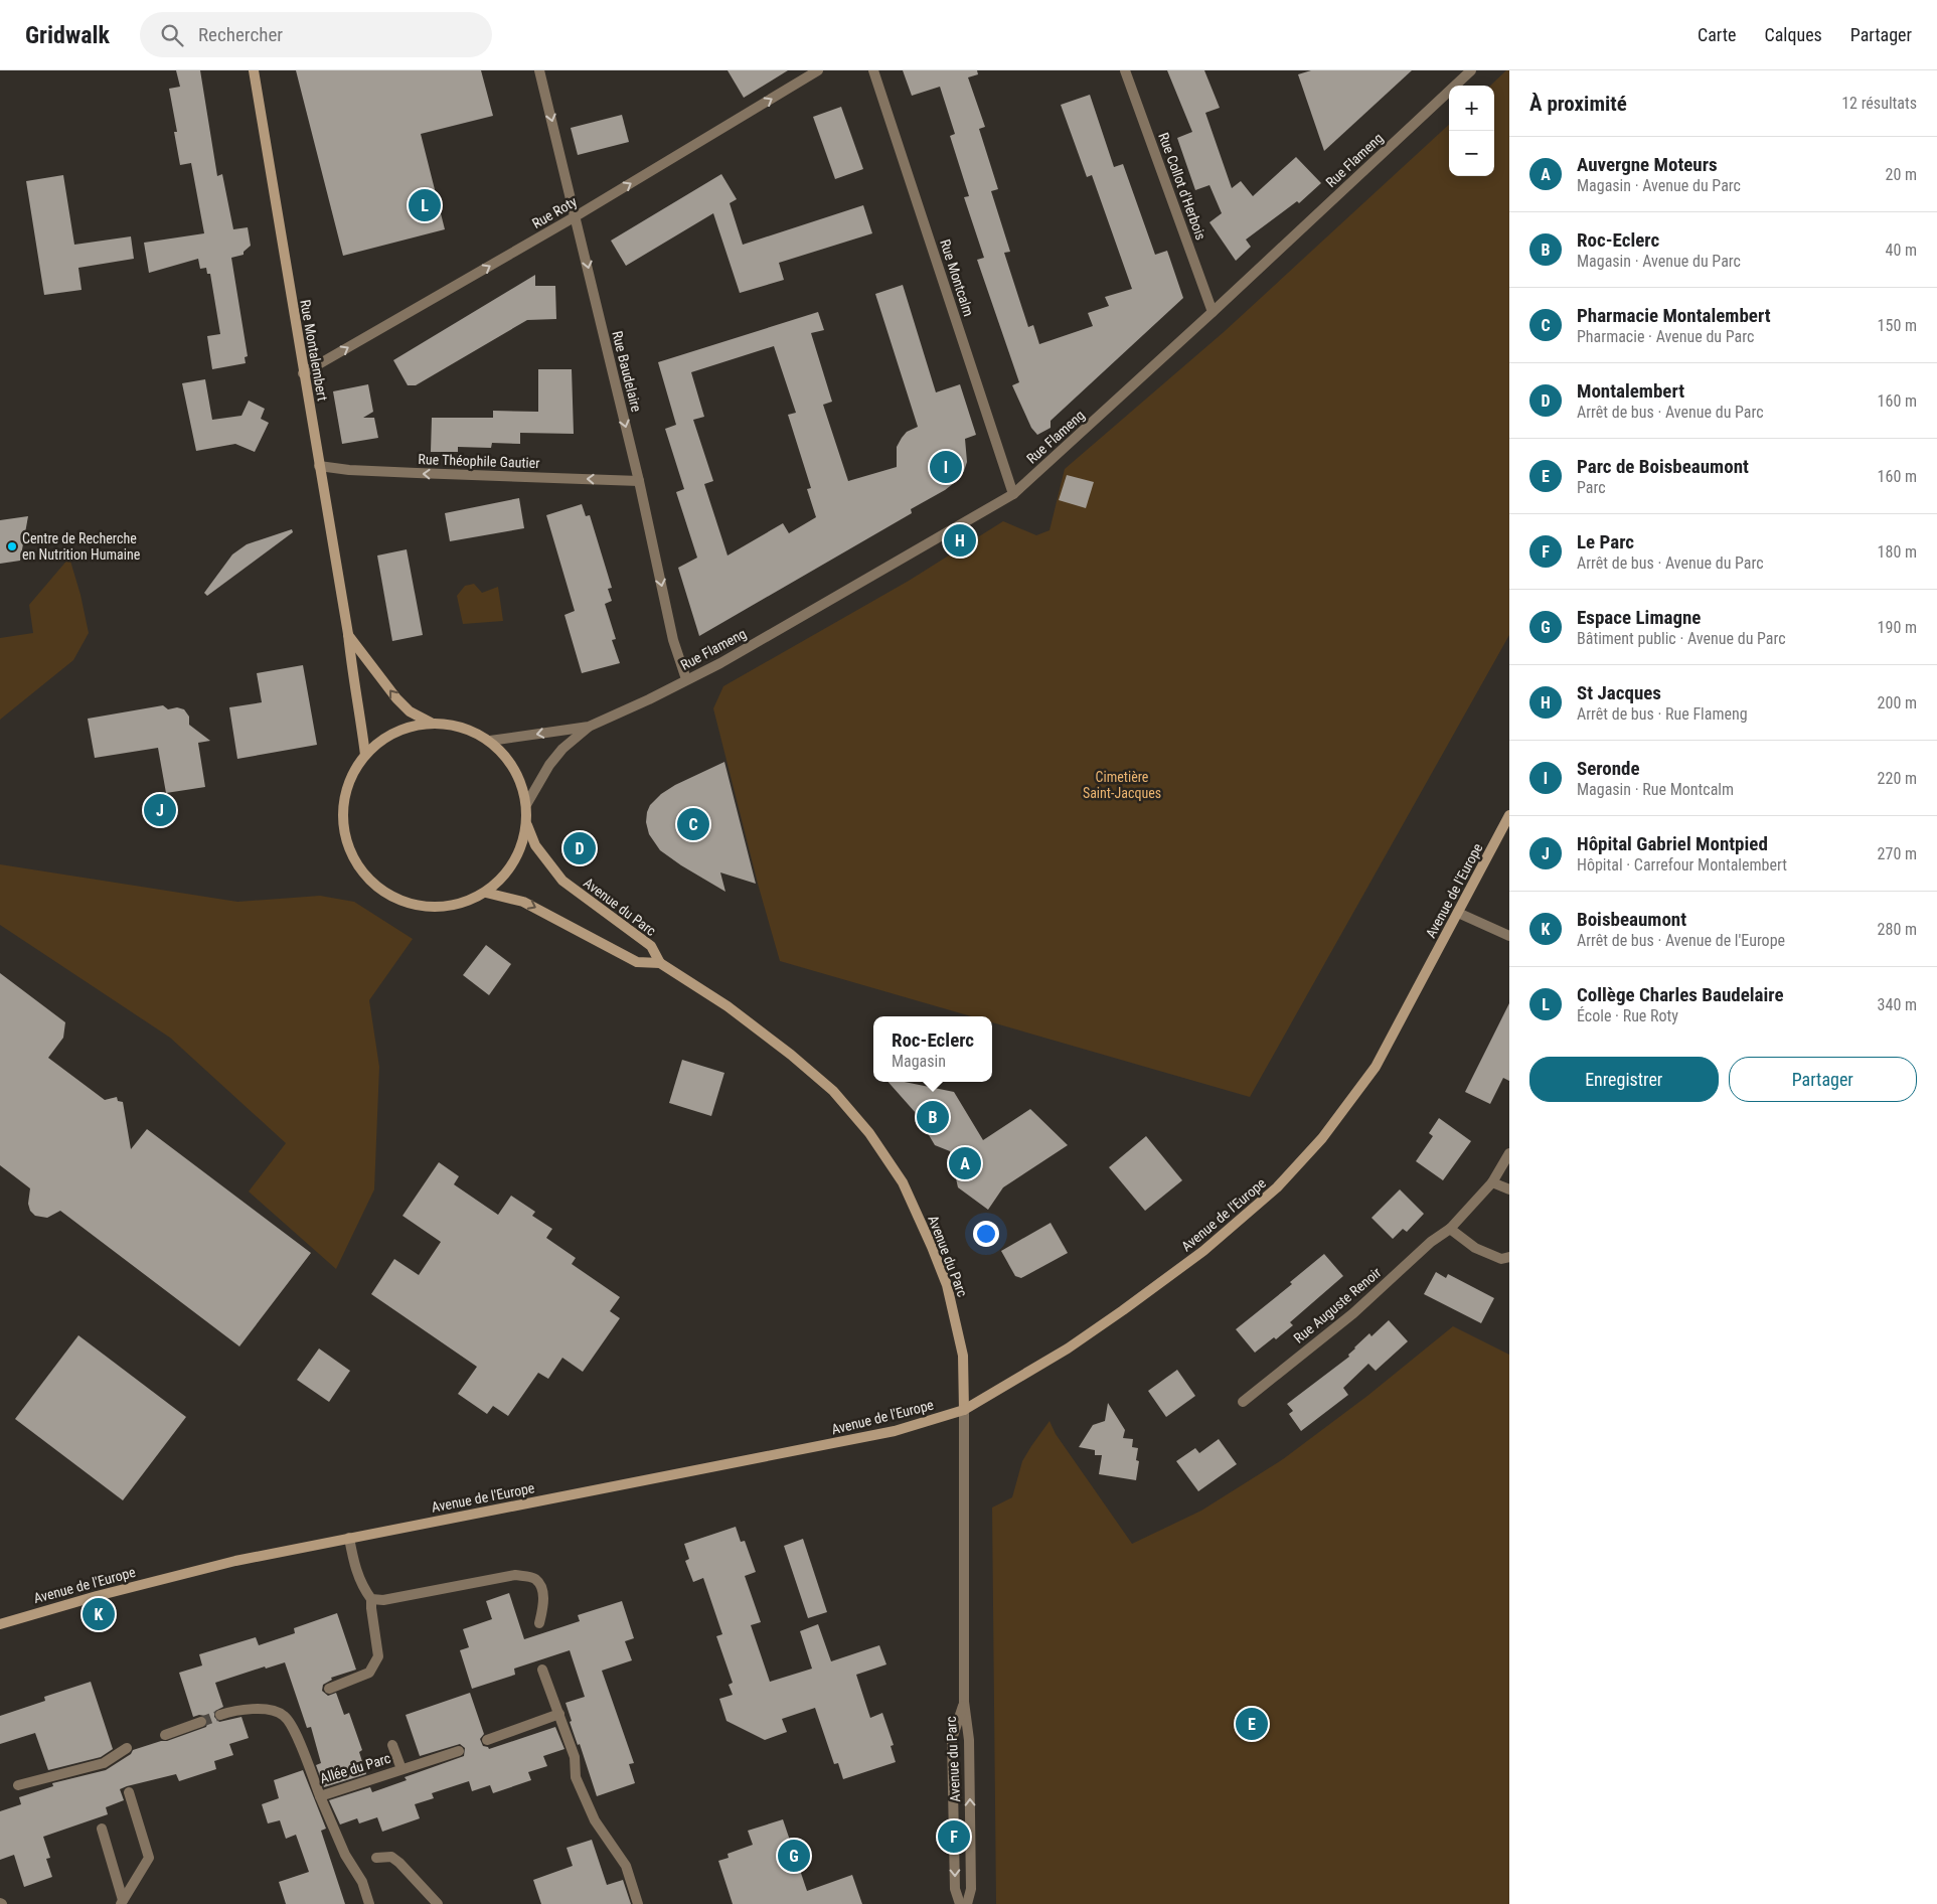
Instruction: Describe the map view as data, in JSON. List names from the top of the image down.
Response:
{
  "streets": {
    "main road": ["Rue Montalembert", "Avenue de l'Europe", "Avenue du Parc"],
    "street": [
      "Rue Flameng",
      "Rue Collot d'Herbois",
      "Rue Roty",
      "Rue Montcalm",
      "Rue Baudelaire",
      "Rue Théophile Gautier",
      "Rue Auguste Renoir",
      "Allée du Parc"
    ]
  },
  "crossings": [
    ["Rue Flameng", "Rue Collot d'Herbois"],
    ["Rue Flameng", "Rue Montcalm"],
    ["Rue Flameng", "Rue Baudelaire"],
    ["Rue Roty", "Rue Montalembert"],
    ["Rue Roty", "Rue Baudelaire"],
    ["Rue Montalembert", "Rue Théophile Gautier"],
    ["Rue Baudelaire", "Rue Théophile Gautier"],
    ["Avenue de l'Europe", "Avenue du Parc"]
  ],
  "one_way": ["Rue Roty", "Rue Baudelaire", "Rue Théophile Gautier"],
  "parks": ["Cimetière Saint-Jacques"],
  "places": ["Centre de Recherche en Nutrition Humaine"],
  "page": {
    "header": "Gridwalk",
    "search": "Rechercher",
    "nav": ["Carte", "Calques", "Partager"],
    "heading": ["À proximité", "12 résultats"],
    "map_buttons": ["+", "−"],
    "list": [
      {
        "mark": "A",
        "name": "Auvergne Moteurs",
        "note": "Magasin · Avenue du Parc",
        "value": "20 m"
      },
      {
        "mark": "B",
        "name": "Roc-Eclerc",
        "note": "Magasin · Avenue du Parc",
        "value": "40 m"
      },
      {
        "mark": "C",
        "name": "Pharmacie Montalembert",
        "note": "Pharmacie · Avenue du Parc",
        "value": "150 m"
      },
      {
        "mark": "D",
        "name": "Montalembert",
        "note": "Arrêt de bus · Avenue du Parc",
        "value": "160 m"
      },
      {
        "mark": "E",
        "name": "Parc de Boisbeaumont",
        "note": "Parc",
        "value": "160 m"
      },
      {
        "mark": "F",
        "name": "Le Parc",
        "note": "Arrêt de bus · Avenue du Parc",
        "value": "180 m"
      },
      {
        "mark": "G",
        "name": "Espace Limagne",
        "note": "Bâtiment public · Avenue du Parc",
        "value": "190 m"
      },
      {
        "mark": "H",
        "name": "St Jacques",
        "note": "Arrêt de bus · Rue Flameng",
        "value": "200 m"
      },
      {
        "mark": "I",
        "name": "Seronde",
        "note": "Magasin · Rue Montcalm",
        "value": "220 m"
      },
      {
        "mark": "J",
        "name": "Hôpital Gabriel Montpied",
        "note": "Hôpital · Carrefour Montalembert",
        "value": "270 m"
      },
      {
        "mark": "K",
        "name": "Boisbeaumont",
        "note": "Arrêt de bus · Avenue de l'Europe",
        "value": "280 m"
      },
      {
        "mark": "L",
        "name": "Collège Charles Baudelaire",
        "note": "École · Rue Roty",
        "value": "340 m"
      }
    ],
    "pins": [
      "L",
      "I",
      "H",
      "J",
      "C",
      "D",
      "B",
      "A",
      "K",
      "E",
      "F",
      "G"
    ],
    "popup": ["Roc-Eclerc", "Magasin"],
    "buttons": ["Enregistrer", "Partager"]
  }
}
